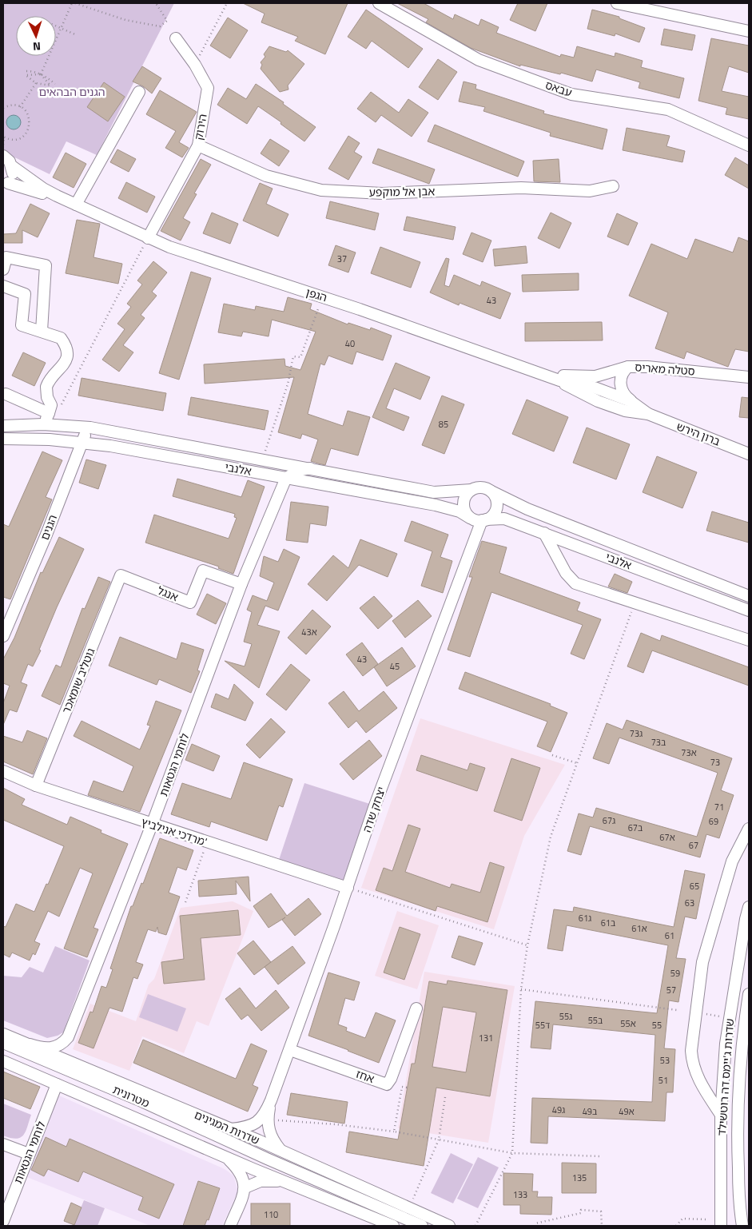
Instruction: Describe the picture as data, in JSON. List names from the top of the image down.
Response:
{
  "streets": {
    "street": [
      "עבאס",
      "הירוק",
      "אבן אל מוקפע",
      "הגפן",
      "סטלה מאריס",
      "ברון הירש",
      "אלנבי",
      "הגנים",
      "אנגל",
      "גוטליב שומאכר",
      "לוחמי הגטאות",
      "יצחק שדה",
      "מרדכי אנילביץ'",
      "אחז",
      "שדרות ג'יימס דה רוטשילד",
      "מטרונית",
      "שדרות המגינים"
    ]
  },
  "crossings": [
    ["הירוק", "אבן אל מוקפע"],
    ["הירוק", "הגפן"],
    ["הגפן", "סטלה מאריס"],
    ["הגפן", "ברון הירש"],
    ["סטלה מאריס", "ברון הירש"],
    ["אלנבי", "הגנים"],
    ["אלנבי", "לוחמי הגטאות"],
    ["אלנבי", "יצחק שדה"],
    ["אנגל", "גוטליב שומאכר"],
    ["אנגל", "לוחמי הגטאות"],
    ["גוטליב שומאכר", "מרדכי אנילביץ'"],
    ["לוחמי הגטאות", "מרדכי אנילביץ'"],
    ["לוחמי הגטאות", "שדרות המגינים"],
    ["יצחק שדה", "מרדכי אנילביץ'"],
    ["יצחק שדה", "אחז"],
    ["יצחק שדה", "שדרות המגינים"]
  ],
  "parks": ["הגנים הבהאים"],
  "house_numbers": [
    "37",
    "43",
    "40",
    "85",
    "43א",
    "43",
    "45",
    "73ג",
    "73ב",
    "73א",
    "73",
    "71",
    "67ג",
    "69",
    "67ב",
    "67א",
    "67",
    "65",
    "63",
    "61ג",
    "61ב",
    "61א",
    "61",
    "59",
    "57",
    "55ג",
    "55ב",
    "55א",
    "55ד",
    "55",
    "131",
    "53",
    "51",
    "49ג",
    "49ב",
    "49א",
    "135",
    "133",
    "110"
  ],
  "north": "bottom"
}
